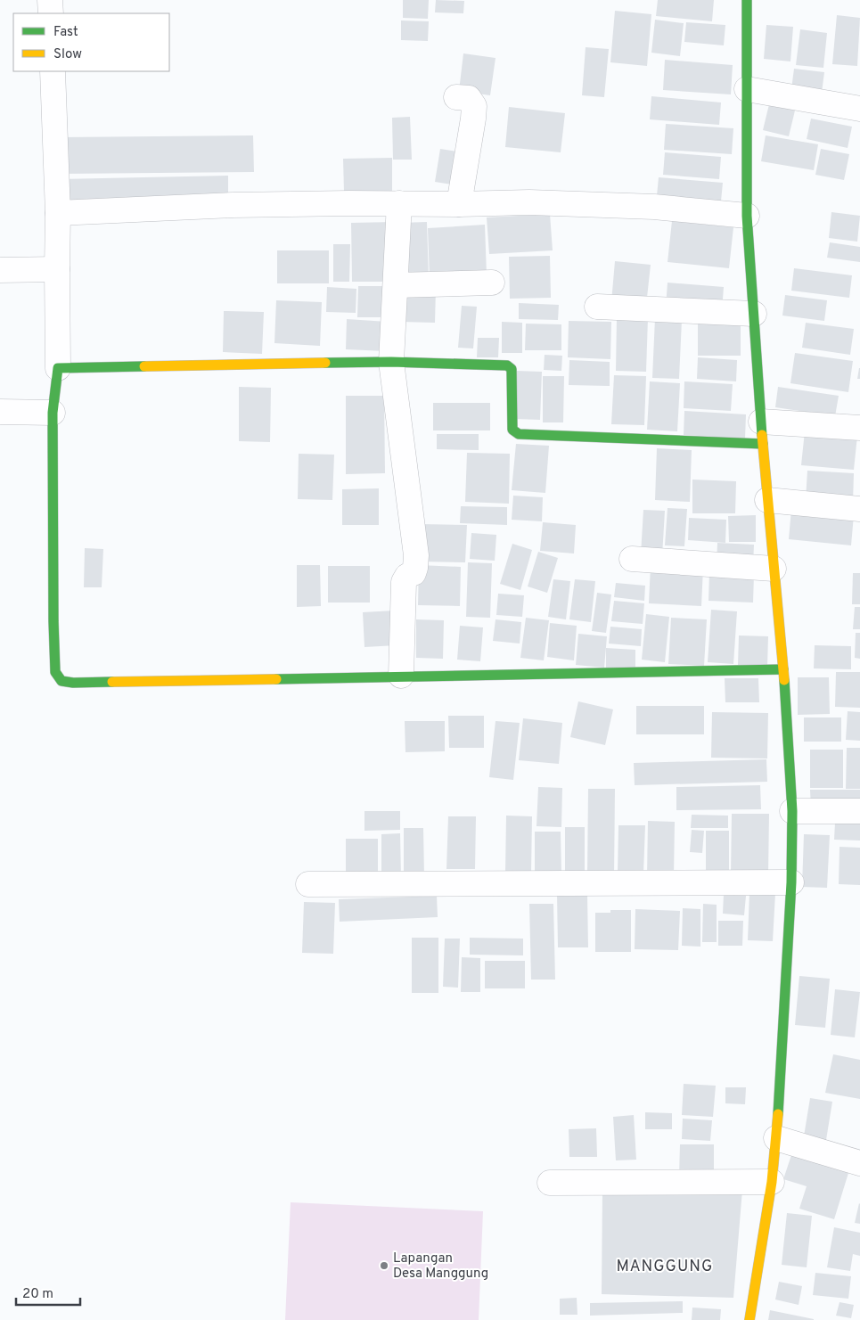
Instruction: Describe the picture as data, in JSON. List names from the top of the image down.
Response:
{
  "districts": ["MANGGUNG"],
  "places": ["Lapangan Desa Manggung"],
  "legend": ["Fast", "Slow"],
  "scale_bar": "20 m"
}
